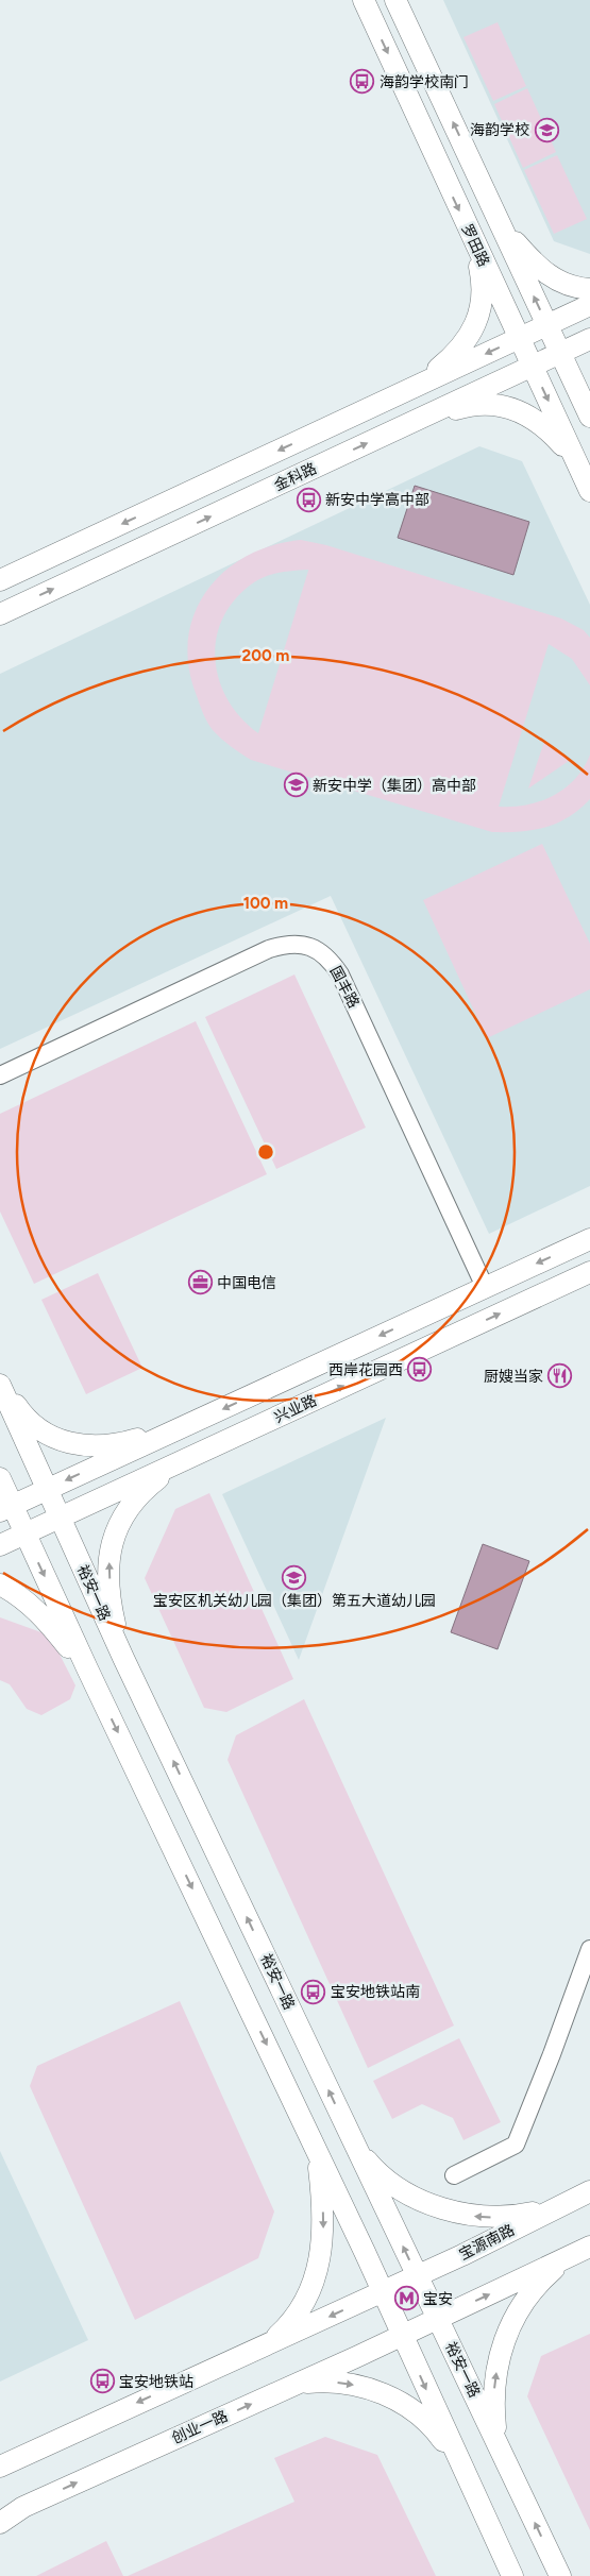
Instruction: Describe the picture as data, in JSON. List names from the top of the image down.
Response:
{
  "streets": {
    "main road": [
      "罗田路",
      "金科路",
      "兴业路",
      "裕安一路",
      "宝源南路",
      "创业一路"
    ],
    "street": ["国丰路"]
  },
  "crossings": [
    ["罗田路", "金科路"],
    ["国丰路", "兴业路"],
    ["兴业路", "裕安一路"],
    ["裕安一路", "宝源南路"]
  ],
  "places": {
    "bus stop": [
      "海韵学校南门",
      "新安中学高中部",
      "西岸花园西",
      "宝安地铁站南",
      "宝安地铁站"
    ],
    "school or university": ["海韵学校", "新安中学（集团）高中部", "宝安区机关幼儿园（集团）第五大道幼儿园"],
    "office": ["中国电信"],
    "restaurant": ["厨嫂当家"],
    "metro station": ["宝安"]
  },
  "rings": ["200 m", "100 m"]
}
